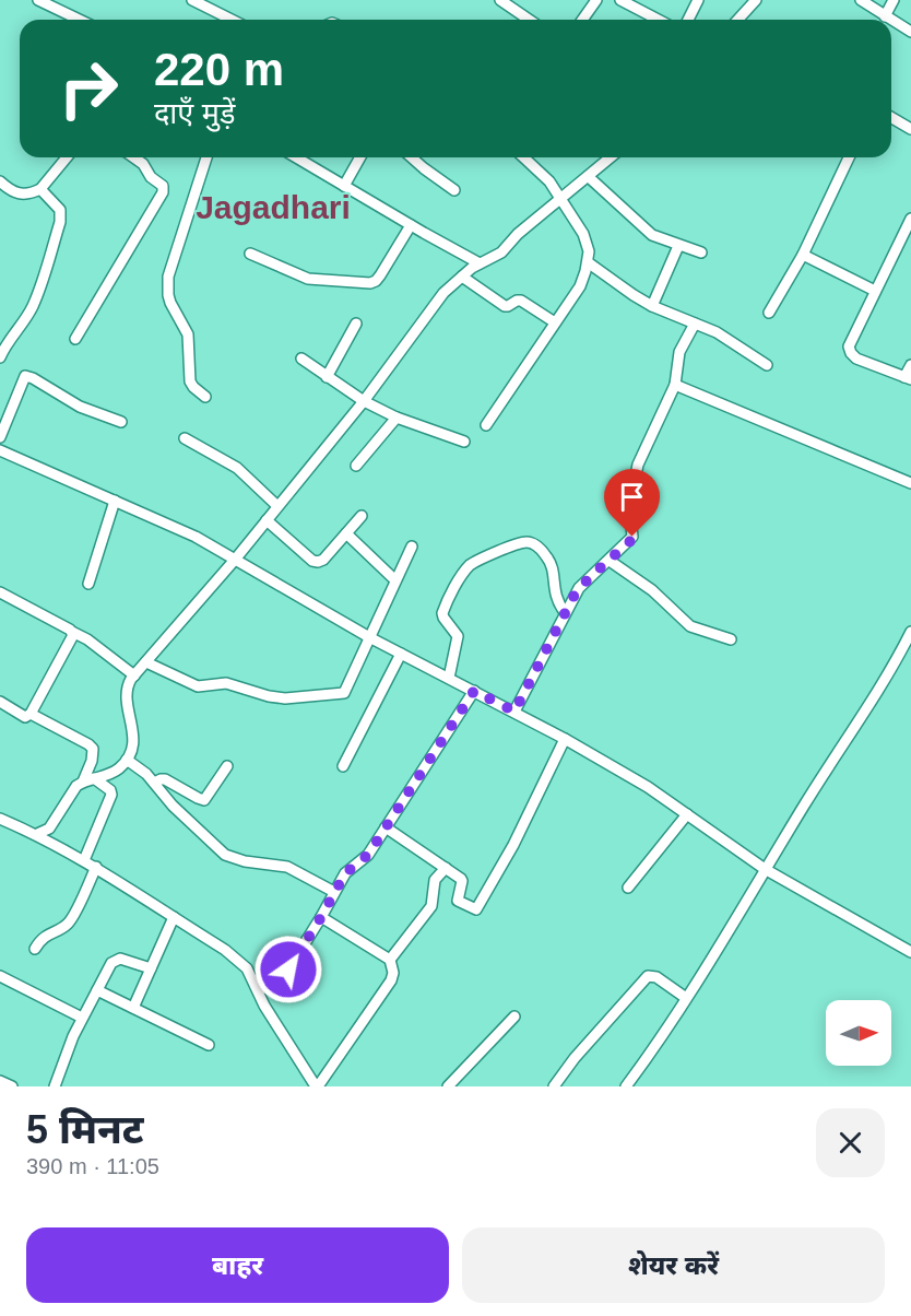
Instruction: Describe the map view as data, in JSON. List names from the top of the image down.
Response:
{
  "districts": ["Jagadhari"],
  "north": "right",
  "page": {
    "turn": ["220 m", "दाएँ मुड़ें"],
    "heading": ["5 मिनट", "390 m · 11:05"],
    "buttons": ["बाहर", "शेयर करें"]
  }
}
